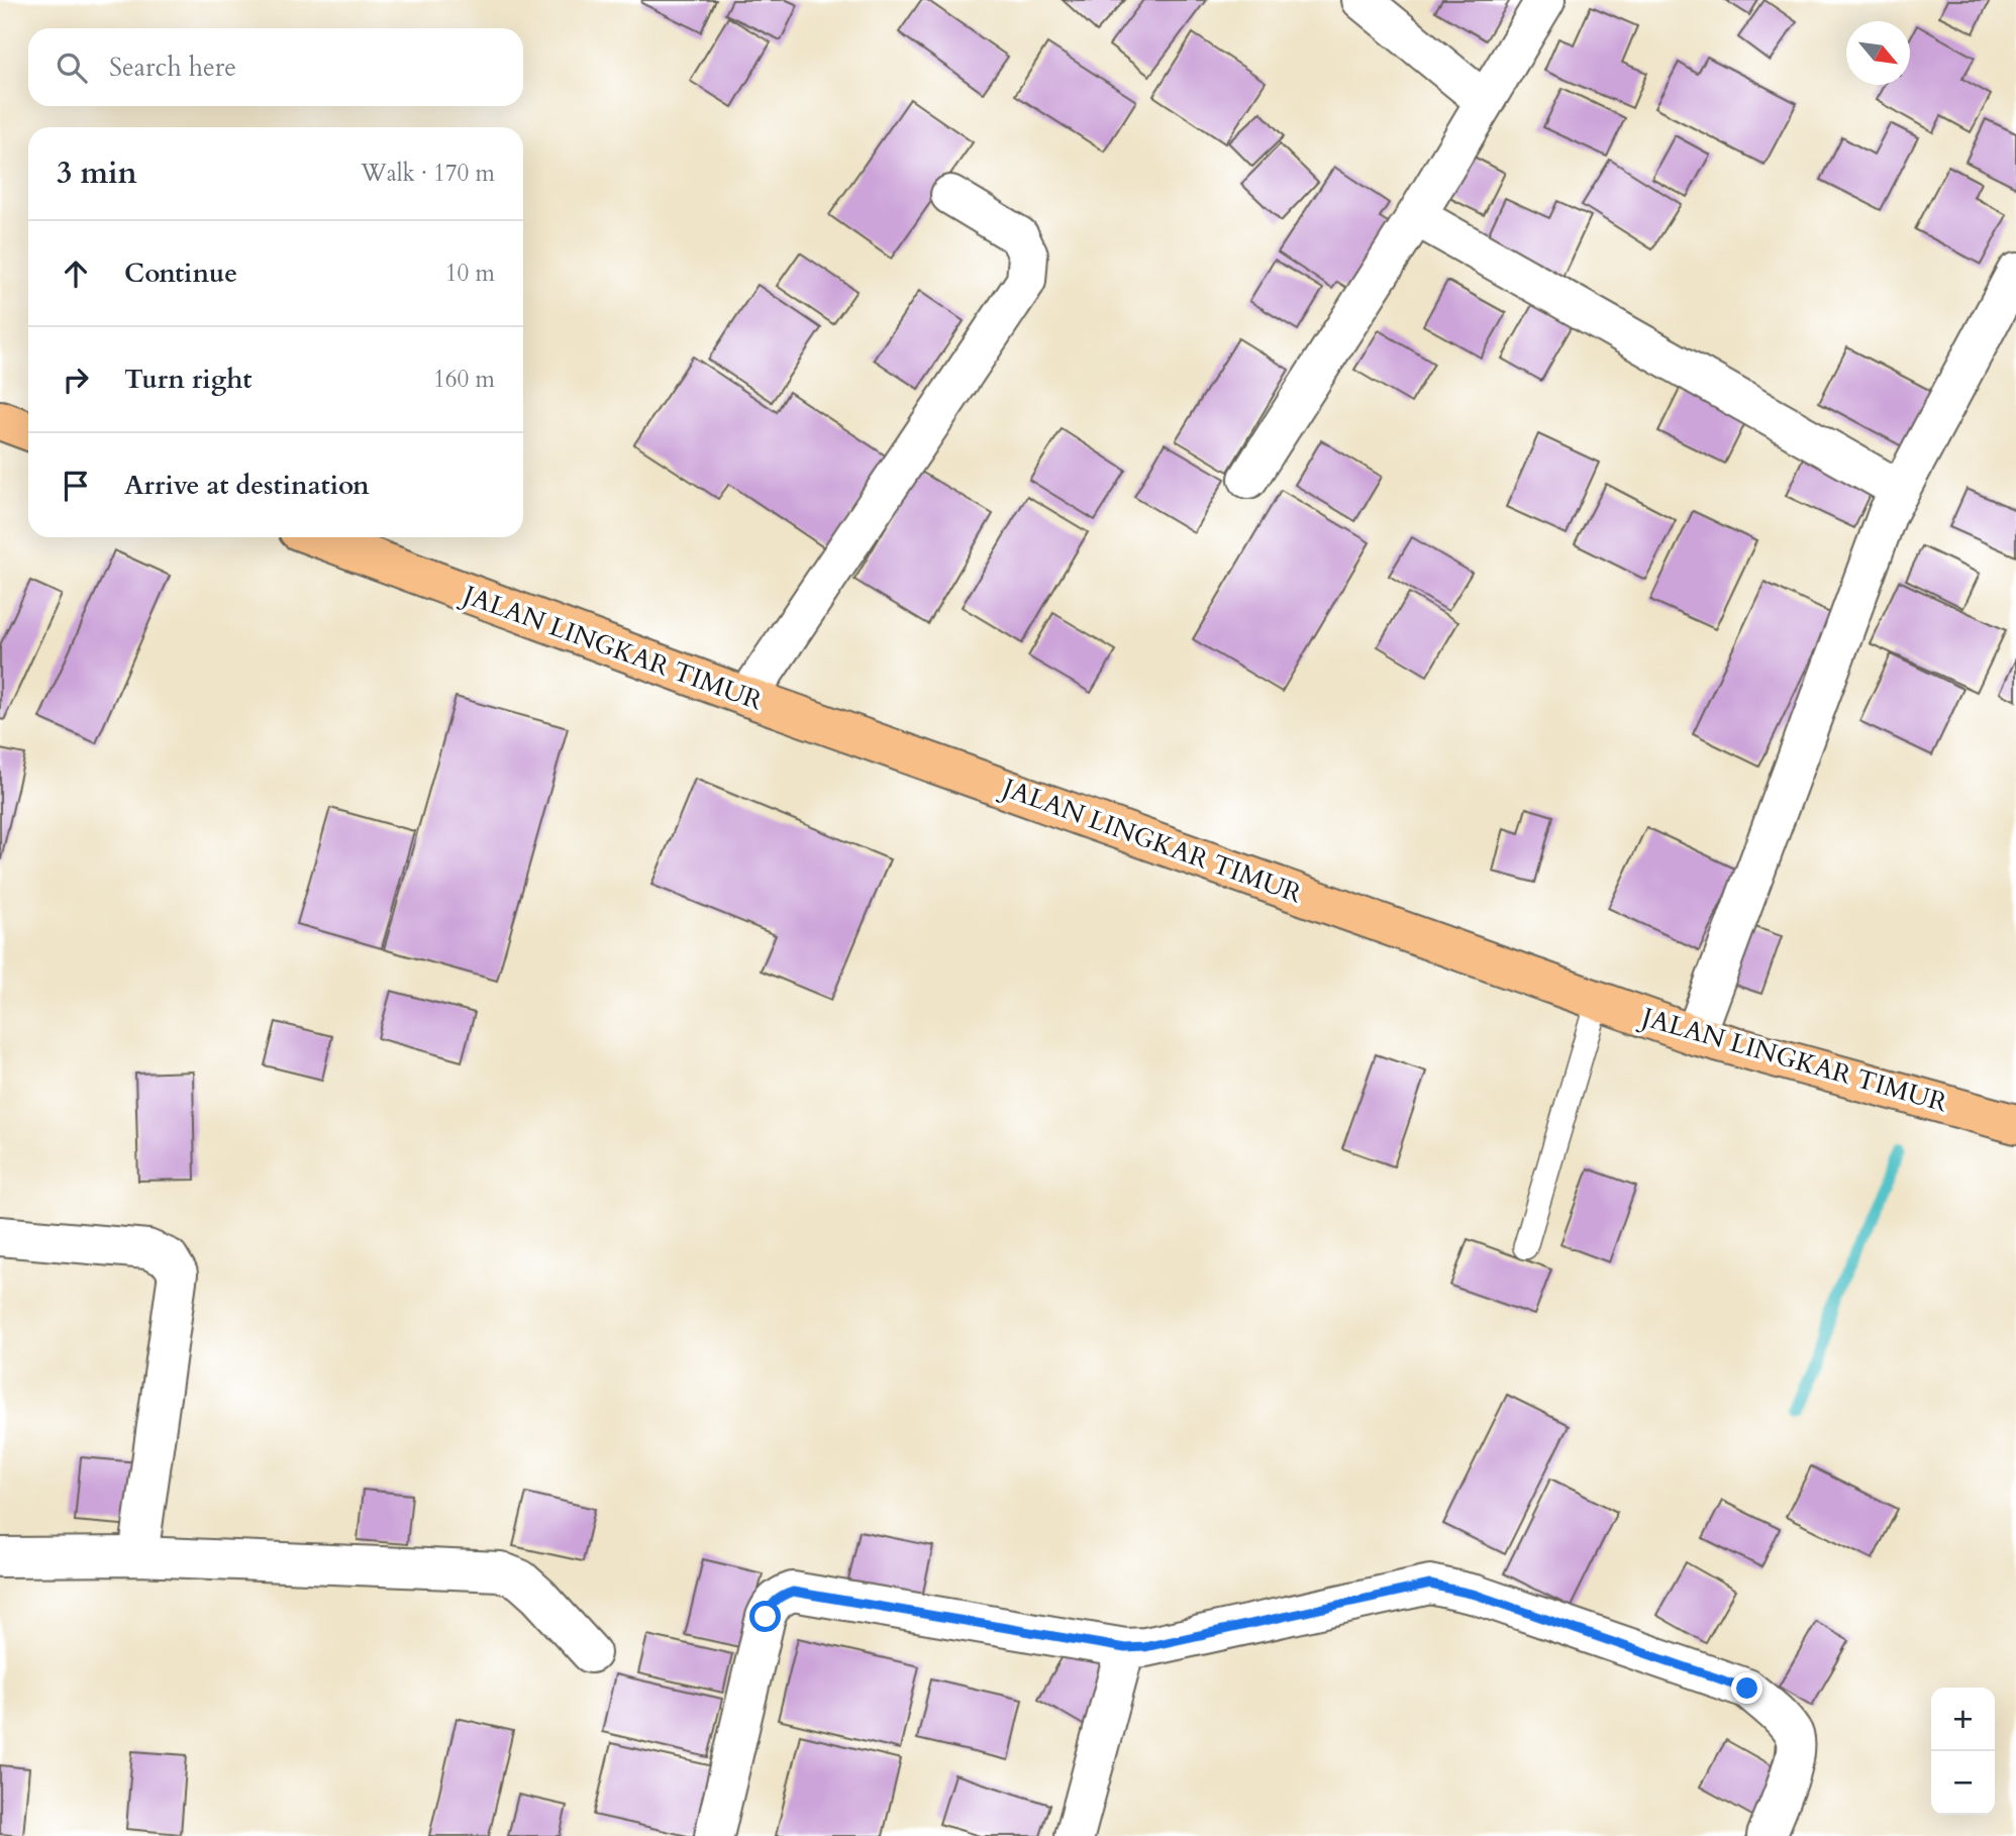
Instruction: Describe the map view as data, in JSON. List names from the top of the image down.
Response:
{
  "streets": {
    "highway": ["JALAN LINGKAR TIMUR"]
  },
  "north": "bottom right",
  "page": {
    "search": "Search here",
    "heading": ["3 min", "Walk · 170 m"],
    "list": [
      ["Continue", "10 m"],
      ["Turn right", "160 m"],
      "Arrive at destination"
    ],
    "map_buttons": ["+", "−"]
  }
}
